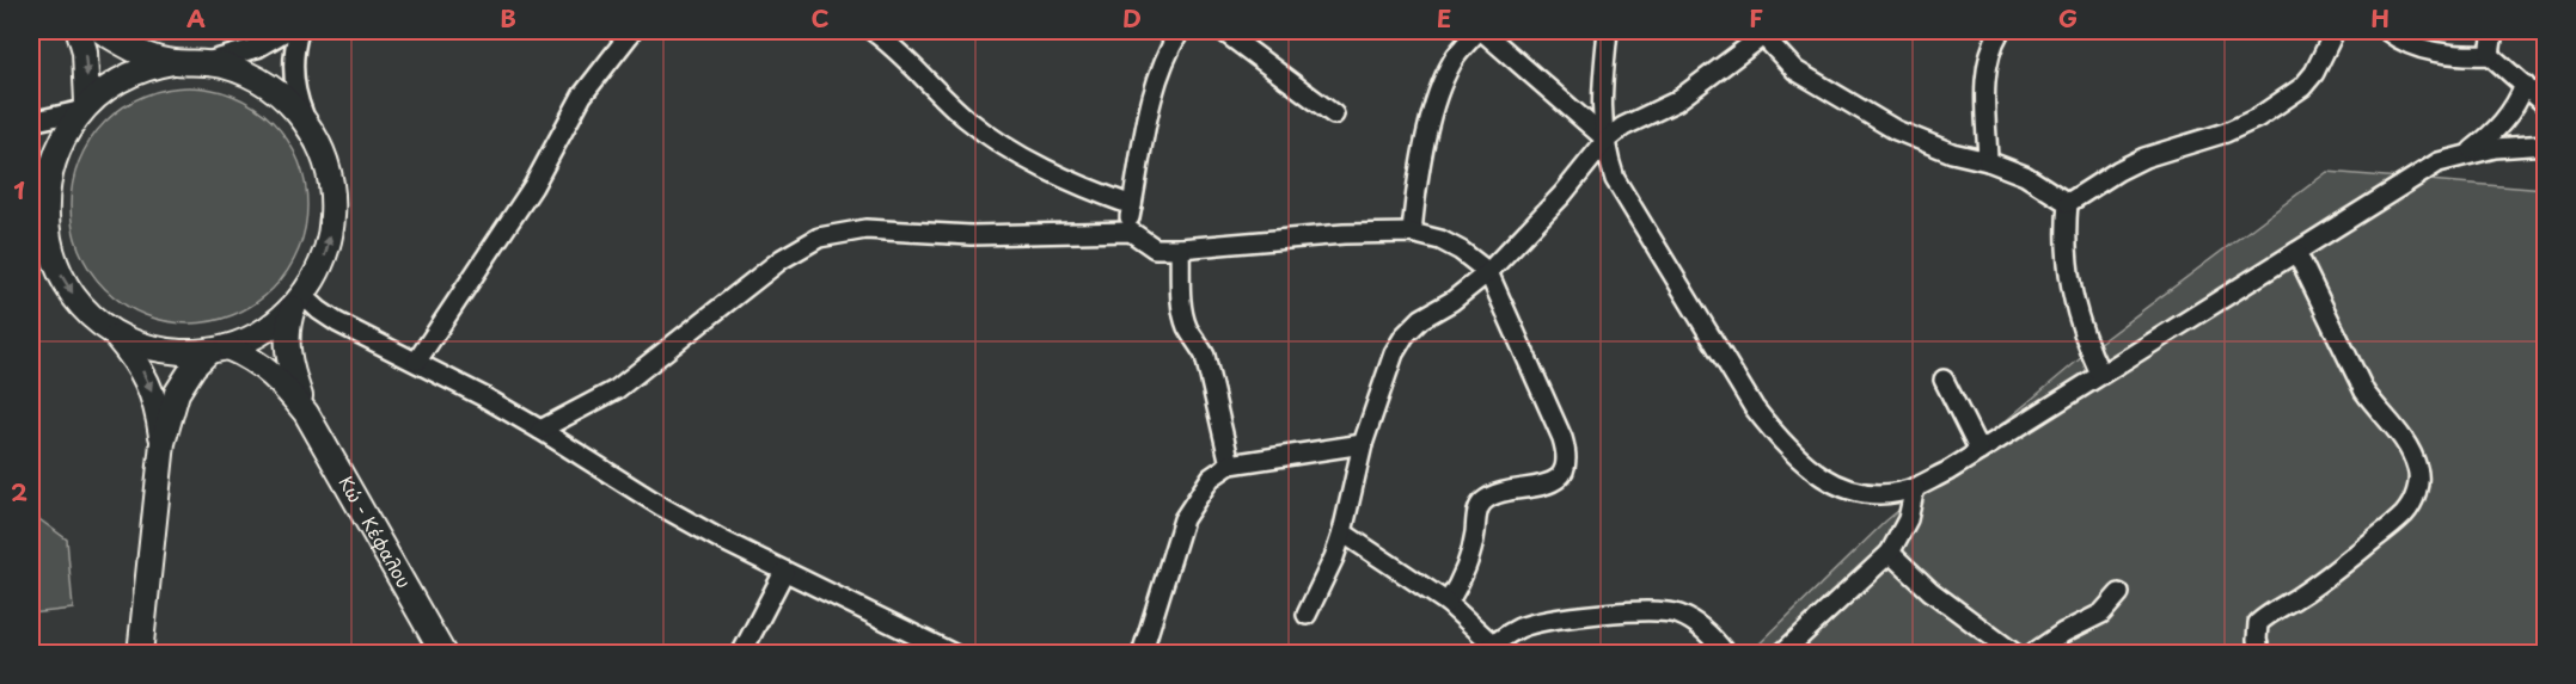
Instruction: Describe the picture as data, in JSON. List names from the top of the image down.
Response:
{
  "streets": {
    "main road": ["Κώ - Κέφαλου"]
  },
  "grid": {
    "columns": [
      "A",
      "B",
      "C",
      "D",
      "E",
      "F",
      "G",
      "H"
    ],
    "rows": ["1", "2"]
  }
}
